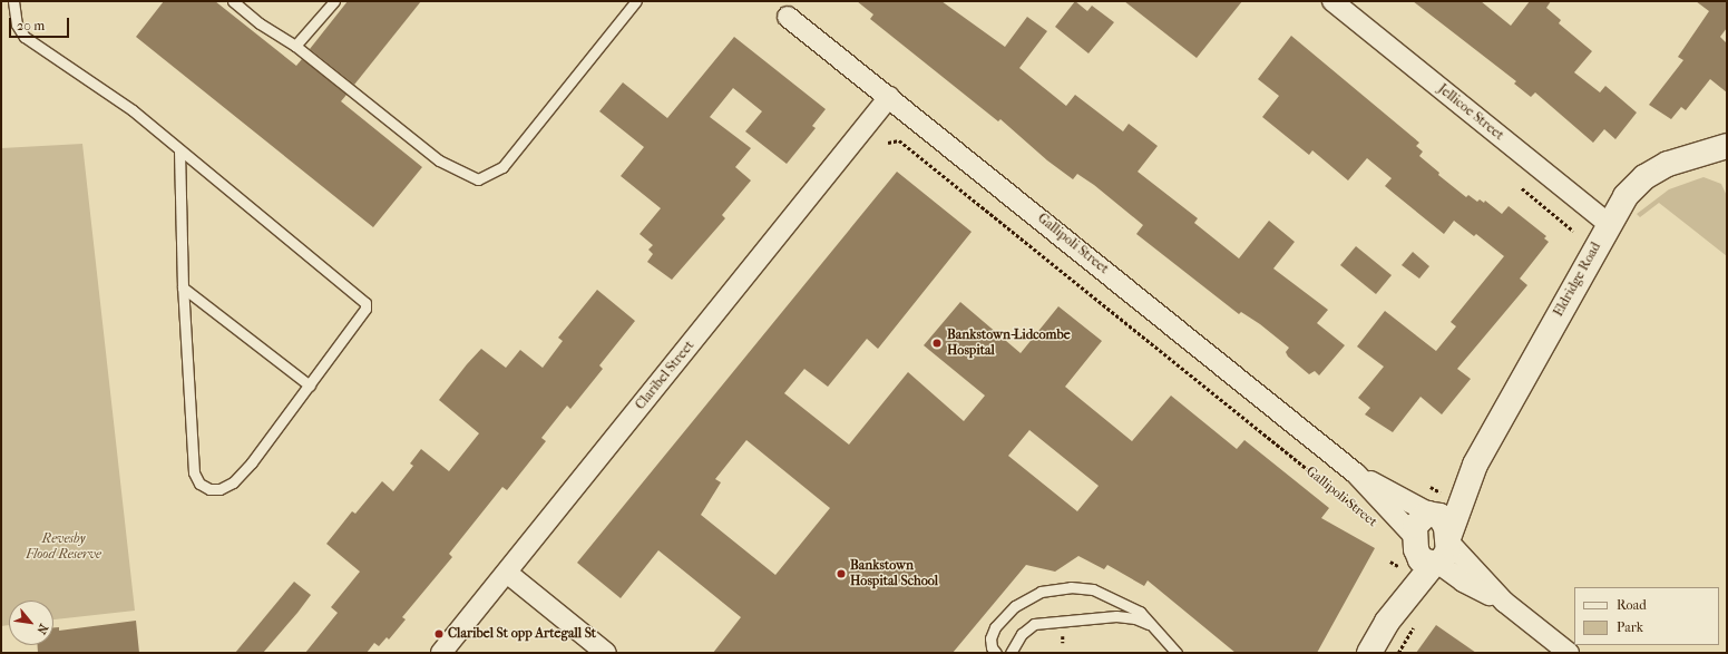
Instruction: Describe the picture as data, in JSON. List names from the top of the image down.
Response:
{
  "streets": {
    "street": [
      "Jellicoe Street",
      "Gallipoli Street",
      "Eldridge Road",
      "Claribel Street"
    ]
  },
  "crossings": [
    ["Jellicoe Street", "Eldridge Road"],
    ["Gallipoli Street", "Eldridge Road"],
    ["Gallipoli Street", "Claribel Street"]
  ],
  "parks": ["Revesby Flood Reserve"],
  "places": ["Bankstown-Lidcombe Hospital", "Bankstown Hospital School", "Claribel St opp Artegall St"],
  "legend": ["Road", "Park"],
  "scale_bar": "20 m",
  "north": "bottom right"
}
